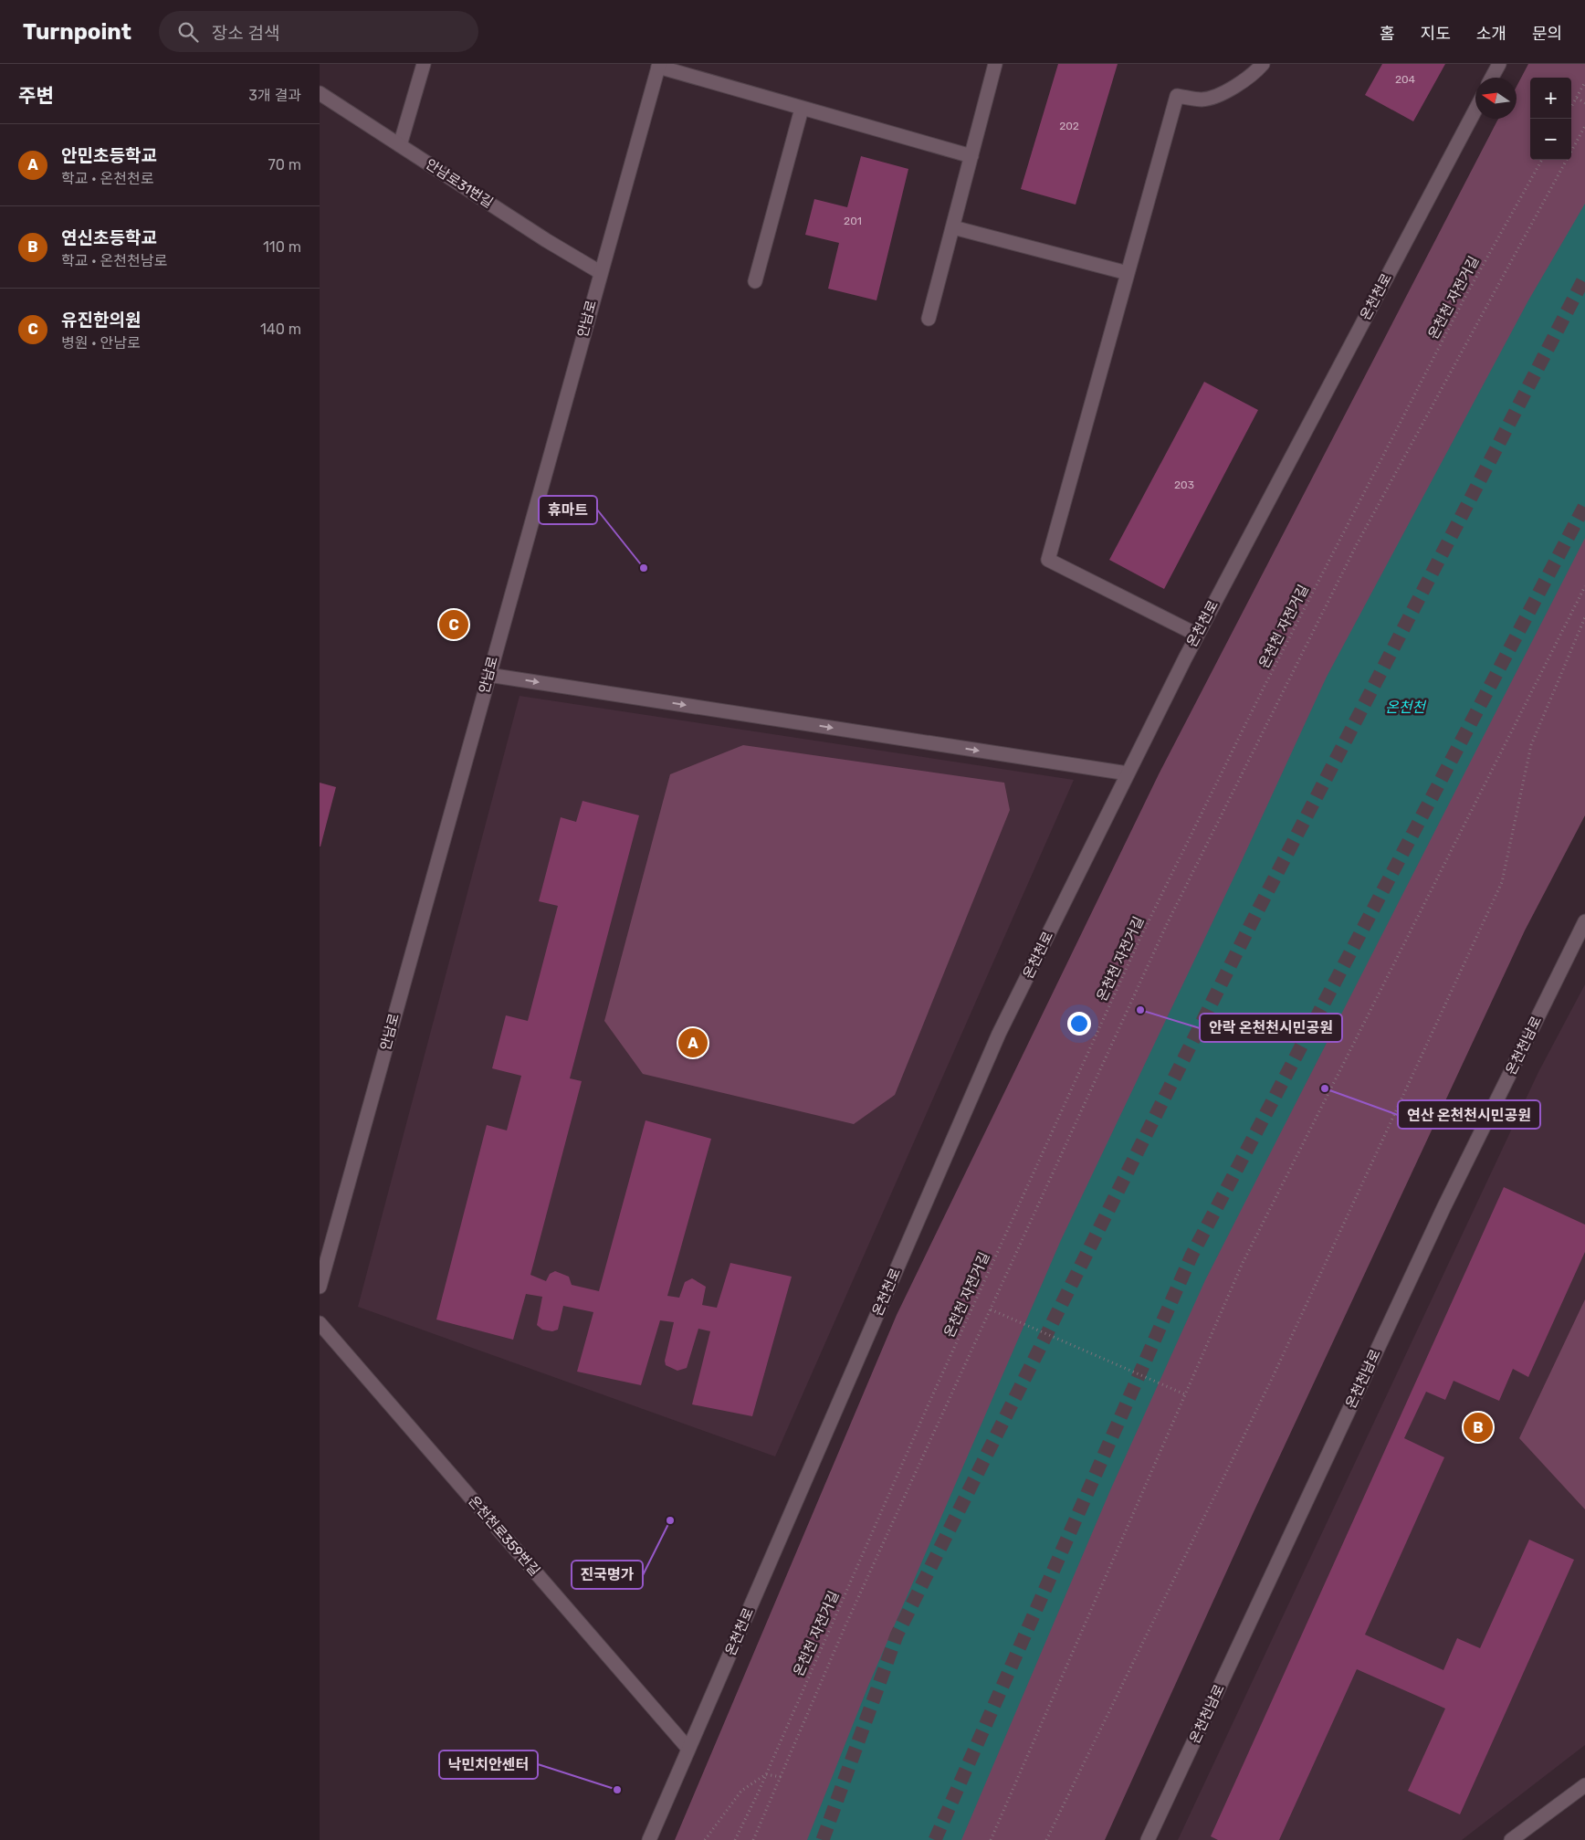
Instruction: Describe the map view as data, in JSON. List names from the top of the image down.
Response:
{
  "streets": {
    "street": [
      "안남로31번길",
      "온천천로",
      "안남로",
      "온천천남로",
      "온천천로359번길"
    ],
    "path": ["온천천 자전거길"]
  },
  "crossings": [
    ["안남로31번길", "안남로"],
    ["온천천로", "온천천로359번길"]
  ],
  "water": ["온천천"],
  "places": [
    "휴마트",
    "안락 온천천시민공원",
    "연산 온천천시민공원",
    "진국명가",
    "낙민치안센터"
  ],
  "house_numbers": [
    "204",
    "202",
    "201",
    "203"
  ],
  "north": "left",
  "page": {
    "header": "Turnpoint",
    "search": "장소 검색",
    "nav": [
      "홈",
      "지도",
      "소개",
      "문의"
    ],
    "heading": ["주변", "3개 결과"],
    "map_buttons": ["+", "−"],
    "list": [
      {
        "mark": "A",
        "name": "안민초등학교",
        "note": "학교 · 온천천로",
        "value": "70 m"
      },
      {
        "mark": "B",
        "name": "연신초등학교",
        "note": "학교 · 온천천남로",
        "value": "110 m"
      },
      {
        "mark": "C",
        "name": "유진한의원",
        "note": "병원 · 안남로",
        "value": "140 m"
      }
    ],
    "pins": ["C", "A", "B"]
  }
}
